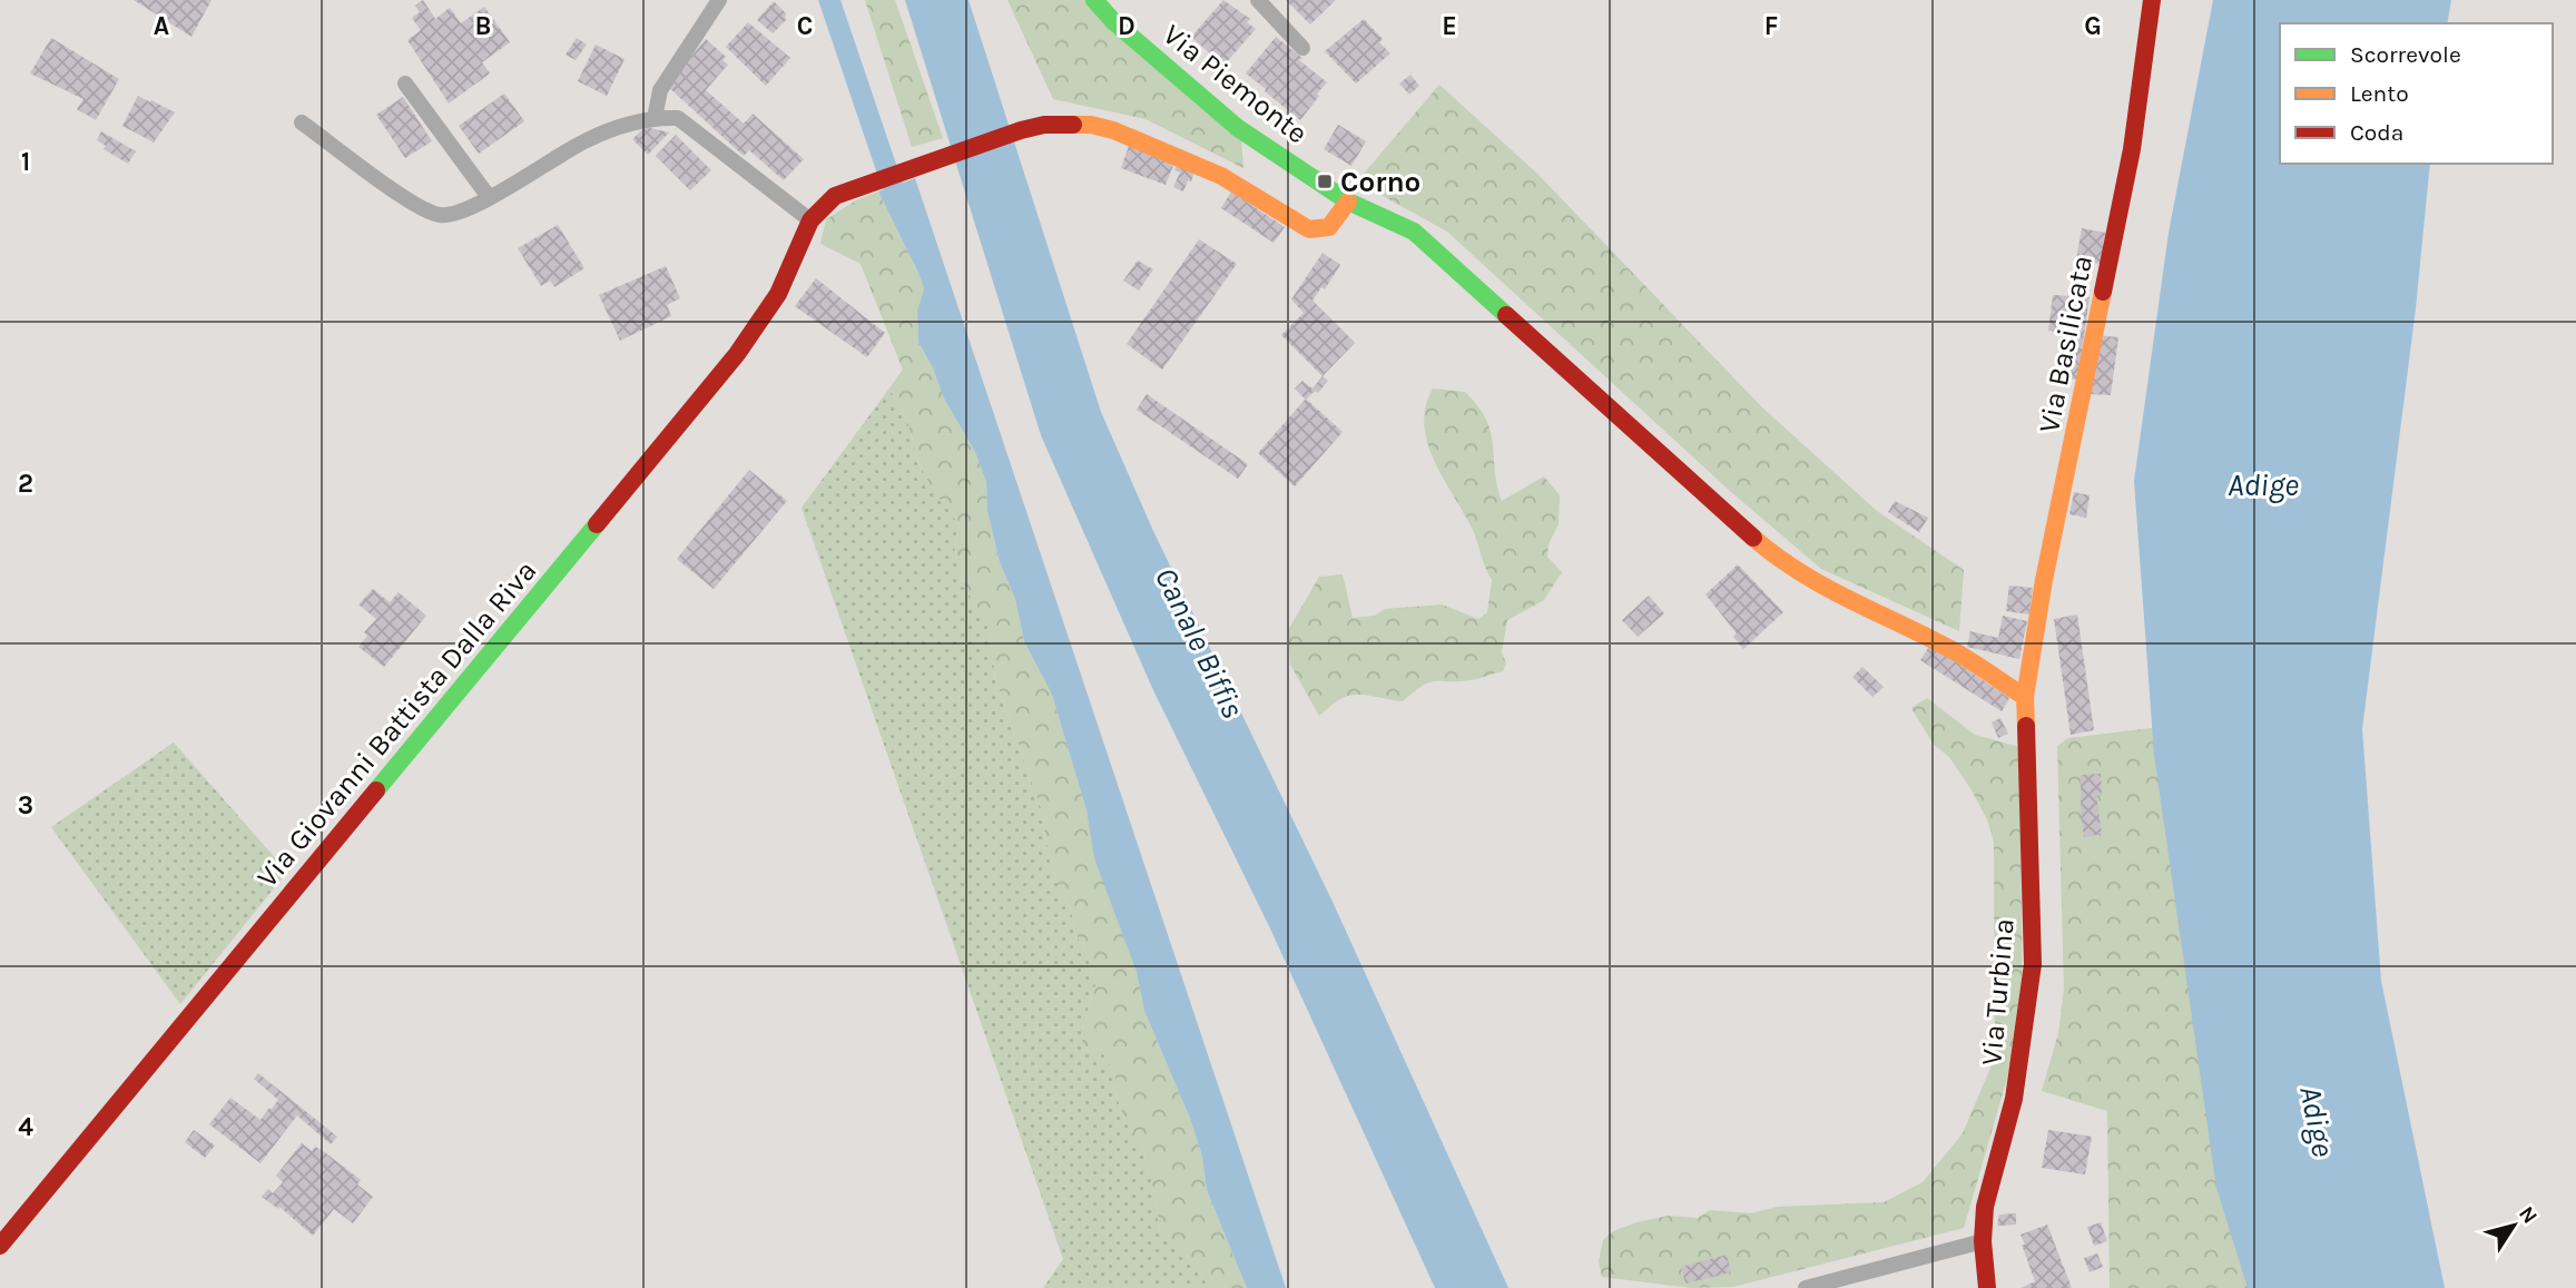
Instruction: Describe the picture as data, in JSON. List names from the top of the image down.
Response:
{
  "streets": {
    "street": [
      "Via Piemonte",
      "Via Basilicata",
      "Via Giovanni Battista Dalla Riva",
      "Via Turbina"
    ]
  },
  "crossings": [
    ["Via Piemonte", "Via Basilicata"],
    ["Via Piemonte", "Via Giovanni Battista Dalla Riva"],
    ["Via Piemonte", "Via Turbina"],
    ["Via Basilicata", "Via Turbina"]
  ],
  "water": ["Adige", "Canale Biffis"],
  "places": {
    "transit": ["Corno"]
  },
  "legend": ["Scorrevole", "Lento", "Coda"],
  "north": "top right",
  "grid": {
    "columns": [
      "A",
      "B",
      "C",
      "D",
      "E",
      "F",
      "G"
    ],
    "rows": [
      "1",
      "2",
      "3",
      "4"
    ]
  }
}
